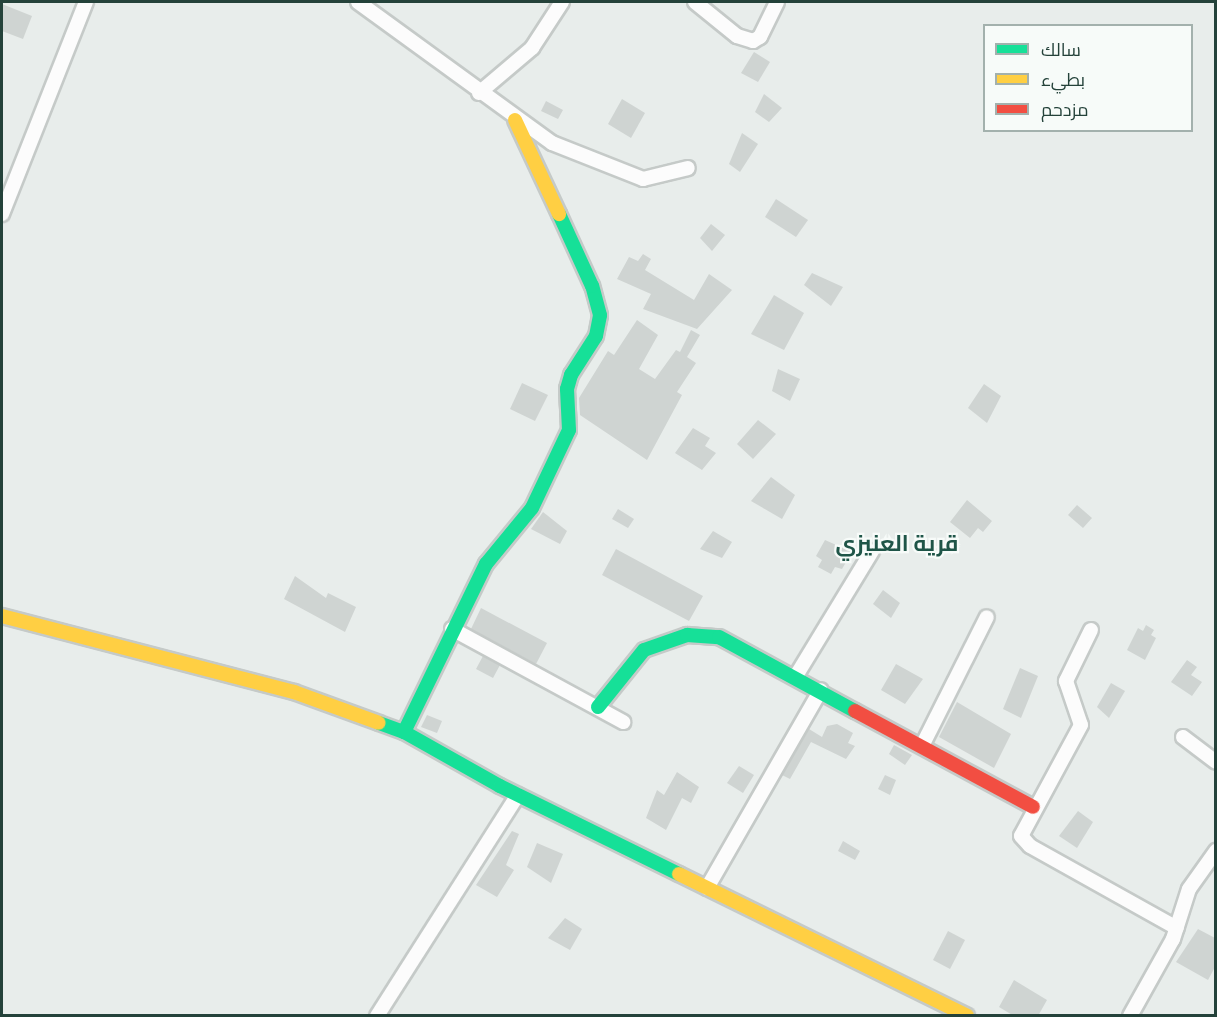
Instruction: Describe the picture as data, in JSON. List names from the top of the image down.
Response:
{
  "districts": ["قرية العنيزي"],
  "legend": ["سالك", "بطيء", "مزدحم"]
}
